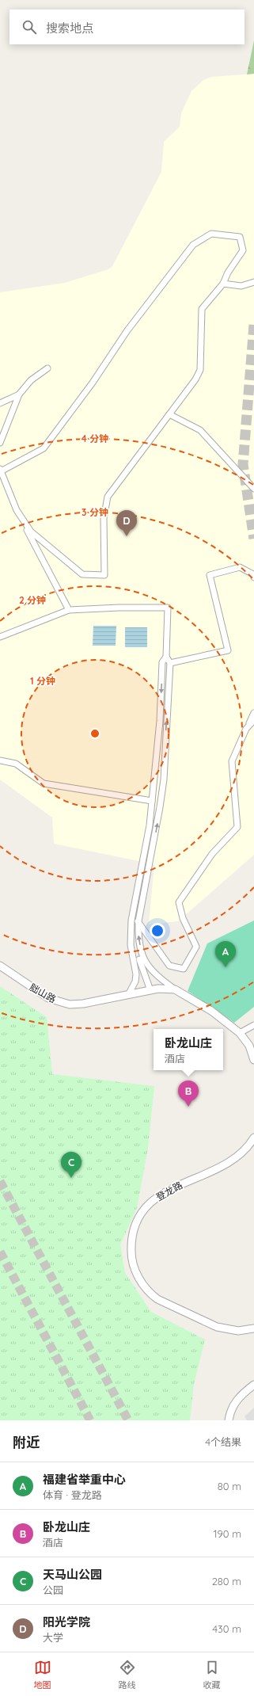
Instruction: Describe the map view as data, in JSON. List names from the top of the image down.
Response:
{
  "streets": {
    "street": ["胐山路", "登龙路"]
  },
  "page": {
    "search": "搜索地点",
    "pins": [
      "D",
      "A",
      "B",
      "C"
    ],
    "popup": ["卧龙山庄", "酒店"],
    "heading": ["附近", "4个结果"],
    "list": [
      {
        "mark": "A",
        "name": "福建省举重中心",
        "note": "体育 · 登龙路",
        "value": "80 m"
      },
      {
        "mark": "B",
        "name": "卧龙山庄",
        "note": "酒店",
        "value": "190 m"
      },
      {
        "mark": "C",
        "name": "天马山公园",
        "note": "公园",
        "value": "280 m"
      },
      {
        "mark": "D",
        "name": "阳光学院",
        "note": "大学",
        "value": "430 m"
      }
    ],
    "nav": ["地图", "路线", "收藏"]
  },
  "rings": [
    "4 分钟",
    "3 分钟",
    "2 分钟",
    "1 分钟"
  ]
}
